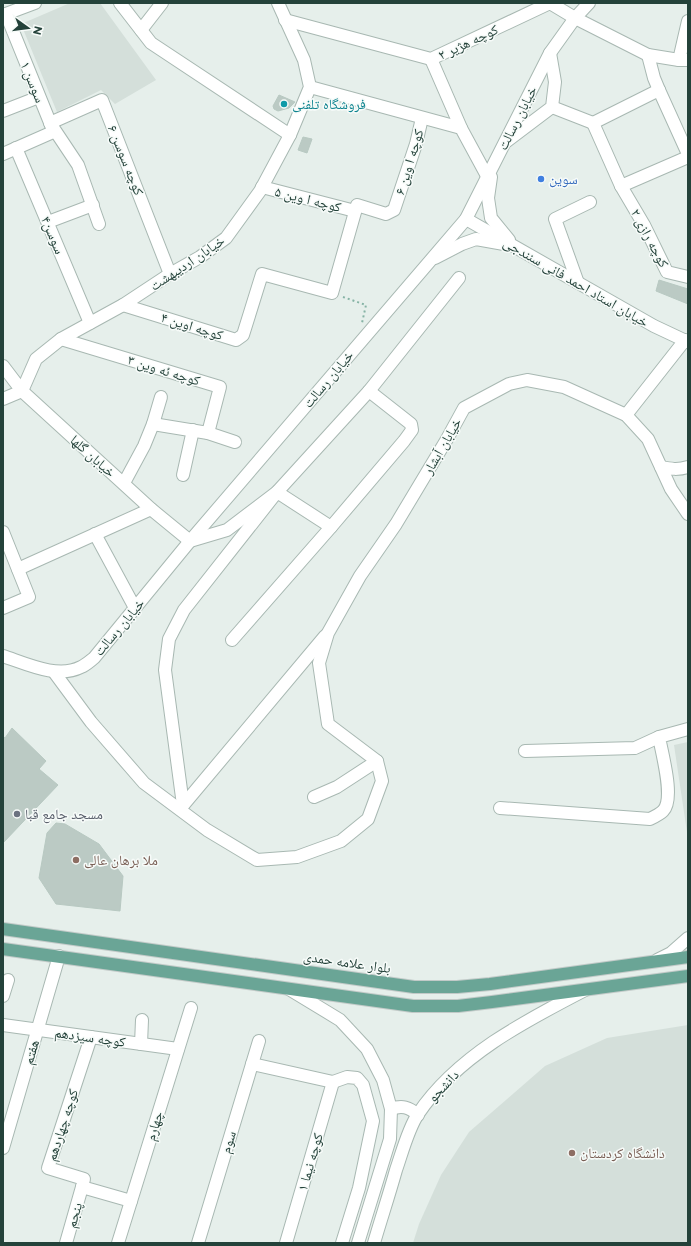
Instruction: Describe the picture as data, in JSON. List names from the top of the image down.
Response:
{
  "streets": {
    "main road": ["بلوار علامه حمدی"],
    "street": [
      "کوچه هژیر ۲",
      "سوسن ۱",
      "خیابان رسالت",
      "کوچه سوسن ۶",
      "کوچه ا وین ۶",
      "کوچه ا وین ۵",
      "سوسن۴",
      "کوچه رازی ۲",
      "خیابان اردیبهشت",
      "خیابان استاد احمد فانی سنندجی",
      "کوچه اوین ۴",
      "کوچه ئه وین ۳",
      "خیابان آبشار",
      "خیابان گلها",
      "کوچه سیزدهم",
      "هفتم",
      "دانشجو",
      "کوچه چهاردهم",
      "چهارم",
      "سوم",
      "کوچه نیما ۱",
      "پنجم"
    ]
  },
  "crossings": [
    ["کوچه هژیر ۲", "خیابان رسالت"],
    ["سوسن ۱", "کوچه سوسن ۶"],
    ["خیابان رسالت", "خیابان استاد احمد فانی سنندجی"],
    ["خیابان رسالت", "خیابان گلها"],
    ["کوچه سوسن ۶", "خیابان اردیبهشت"],
    ["کوچه ا وین ۶", "کوچه ا وین ۵"],
    ["کوچه ا وین ۶", "خیابان اردیبهشت"],
    ["کوچه ا وین ۵", "خیابان اردیبهشت"],
    ["سوسن۴", "خیابان اردیبهشت"],
    ["خیابان اردیبهشت", "کوچه اوین ۴"],
    ["خیابان اردیبهشت", "کوچه ئه وین ۳"],
    ["خیابان اردیبهشت", "خیابان گلها"],
    ["کوچه سیزدهم", "هفتم"],
    ["کوچه سیزدهم", "کوچه چهاردهم"],
    ["کوچه سیزدهم", "چهارم"],
    ["کوچه چهاردهم", "چهارم"],
    ["کوچه چهاردهم", "پنجم"]
  ],
  "places": [
    "فروشگاه تلفنی",
    "سوین",
    "مسجد جامع قبا",
    "ملا برهان عالی",
    "دانشگاه کردستان"
  ],
  "north": "right"
}
